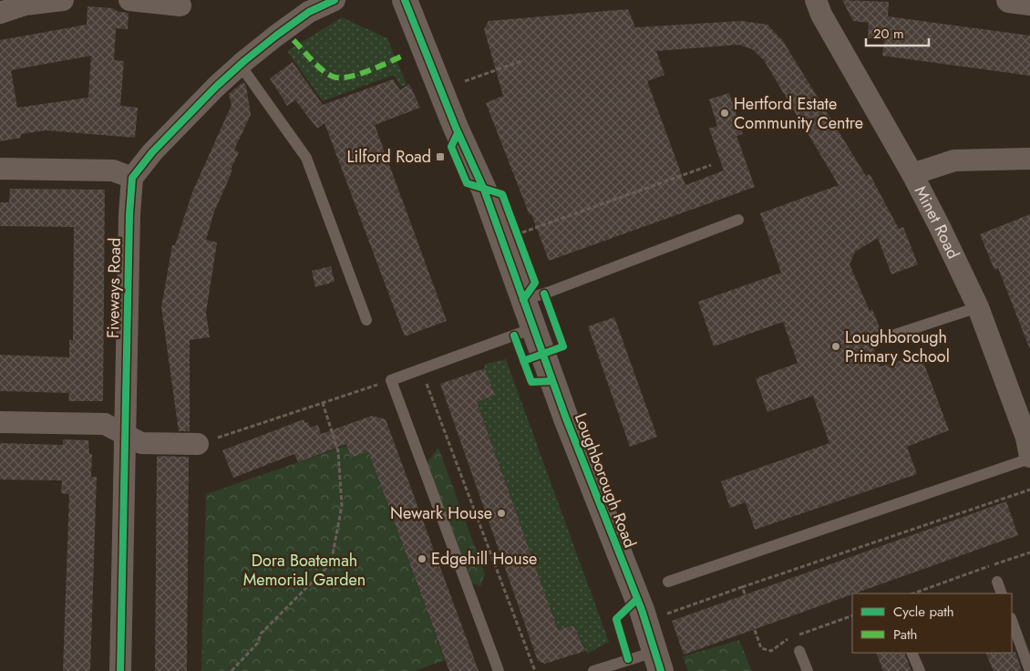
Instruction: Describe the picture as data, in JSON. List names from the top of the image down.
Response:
{
  "streets": {
    "street": ["Minet Road", "Fiveways Road", "Loughborough Road"]
  },
  "parks": ["Dora Boatemah Memorial Garden"],
  "places": {
    "other": [
      "Hertford Estate Community Centre",
      "Loughborough Primary School",
      "Newark House",
      "Edgehill House"
    ],
    "transit": ["Lilford Road"]
  },
  "legend": ["Cycle path", "Path"],
  "scale_bar": "20 m"
}
